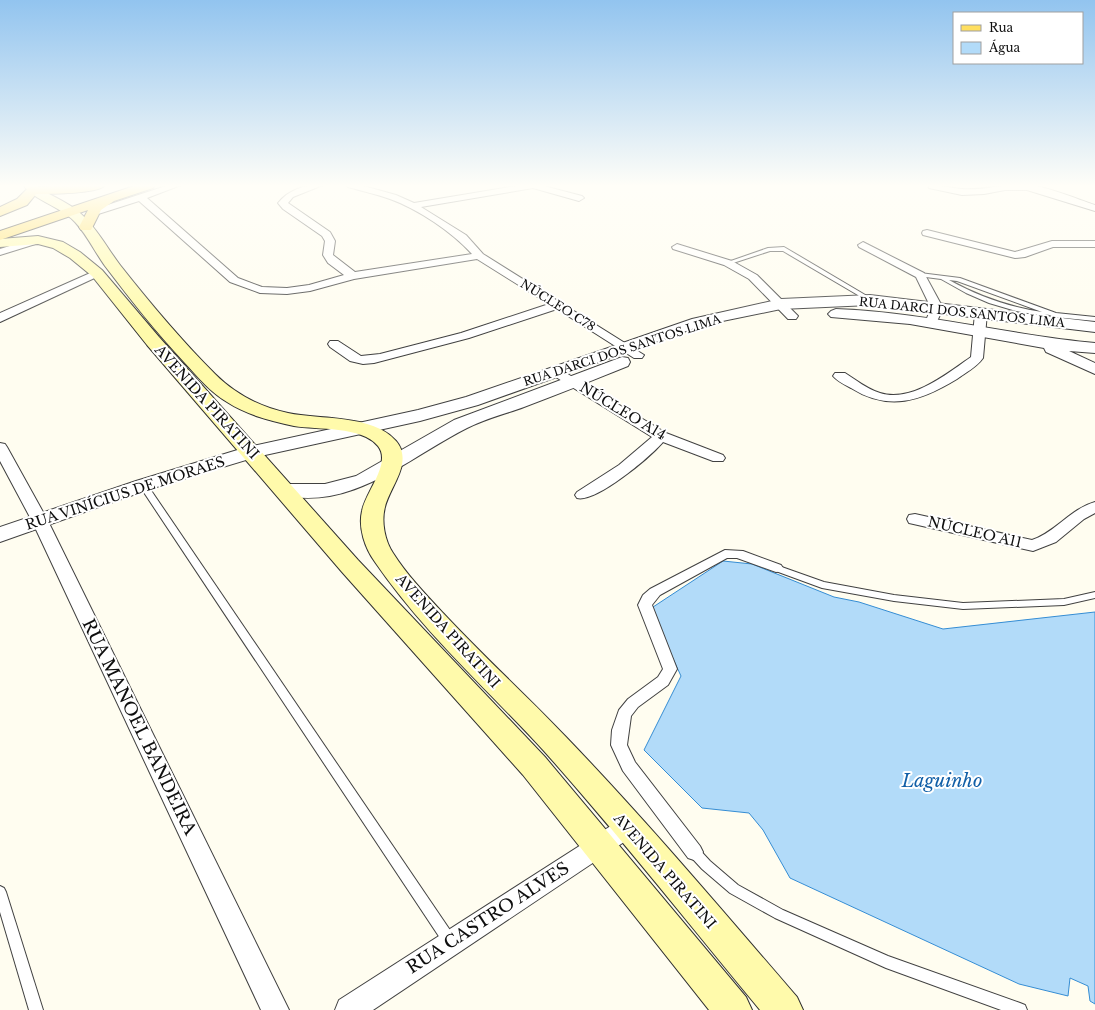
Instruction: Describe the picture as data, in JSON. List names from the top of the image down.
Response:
{
  "streets": {
    "main road": ["AVENIDA PIRATINI"],
    "street": [
      "NÚCLEO C78",
      "RUA DARCI DOS SANTOS LIMA",
      "NÚCLEO A14",
      "RUA VINÍCIUS DE MORAES",
      "NÚCLEO A11",
      "RUA MANOEL BANDEIRA",
      "RUA CASTRO ALVES"
    ]
  },
  "crossings": [
    ["NÚCLEO C78", "RUA DARCI DOS SANTOS LIMA"],
    ["RUA DARCI DOS SANTOS LIMA", "AVENIDA PIRATINI"],
    ["RUA DARCI DOS SANTOS LIMA", "NÚCLEO A14"],
    ["RUA DARCI DOS SANTOS LIMA", "RUA VINÍCIUS DE MORAES"],
    ["AVENIDA PIRATINI", "RUA VINÍCIUS DE MORAES"],
    ["AVENIDA PIRATINI", "RUA CASTRO ALVES"],
    ["RUA VINÍCIUS DE MORAES", "RUA MANOEL BANDEIRA"]
  ],
  "water": ["Laguinho"],
  "legend": ["Rua", "Água"]
}
